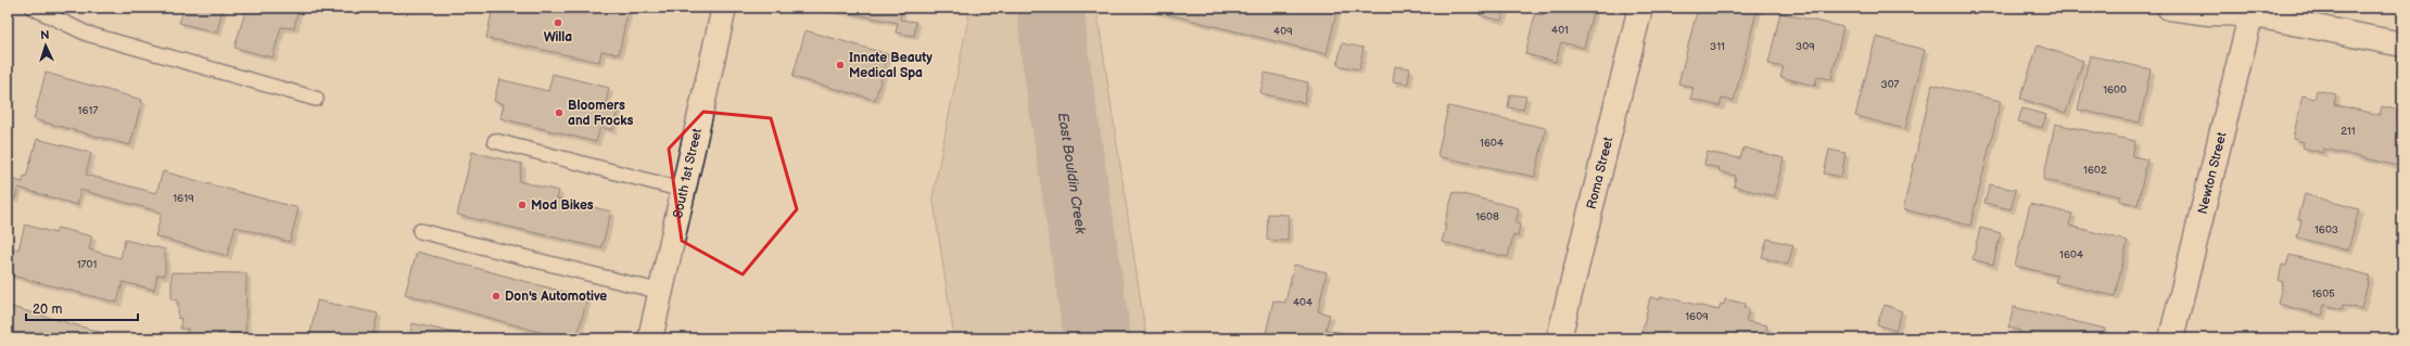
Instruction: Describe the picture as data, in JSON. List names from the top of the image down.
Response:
{
  "streets": {
    "street": ["Newton Street", "South 1st Street", "Roma Street"]
  },
  "water": ["East Bouldin Creek"],
  "places": [
    "Willa",
    "Innate Beauty Medical Spa",
    "Bloomers and Frocks",
    "Mod Bikes",
    "Don's Automotive"
  ],
  "house_numbers": [
    "401",
    "409",
    "311",
    "309",
    "307",
    "1600",
    "1617",
    "211",
    "1604",
    "1602",
    "1619",
    "1608",
    "1603",
    "1604",
    "1701",
    "1605",
    "404",
    "1609"
  ],
  "scale_bar": "20 m",
  "north": "top"
}
